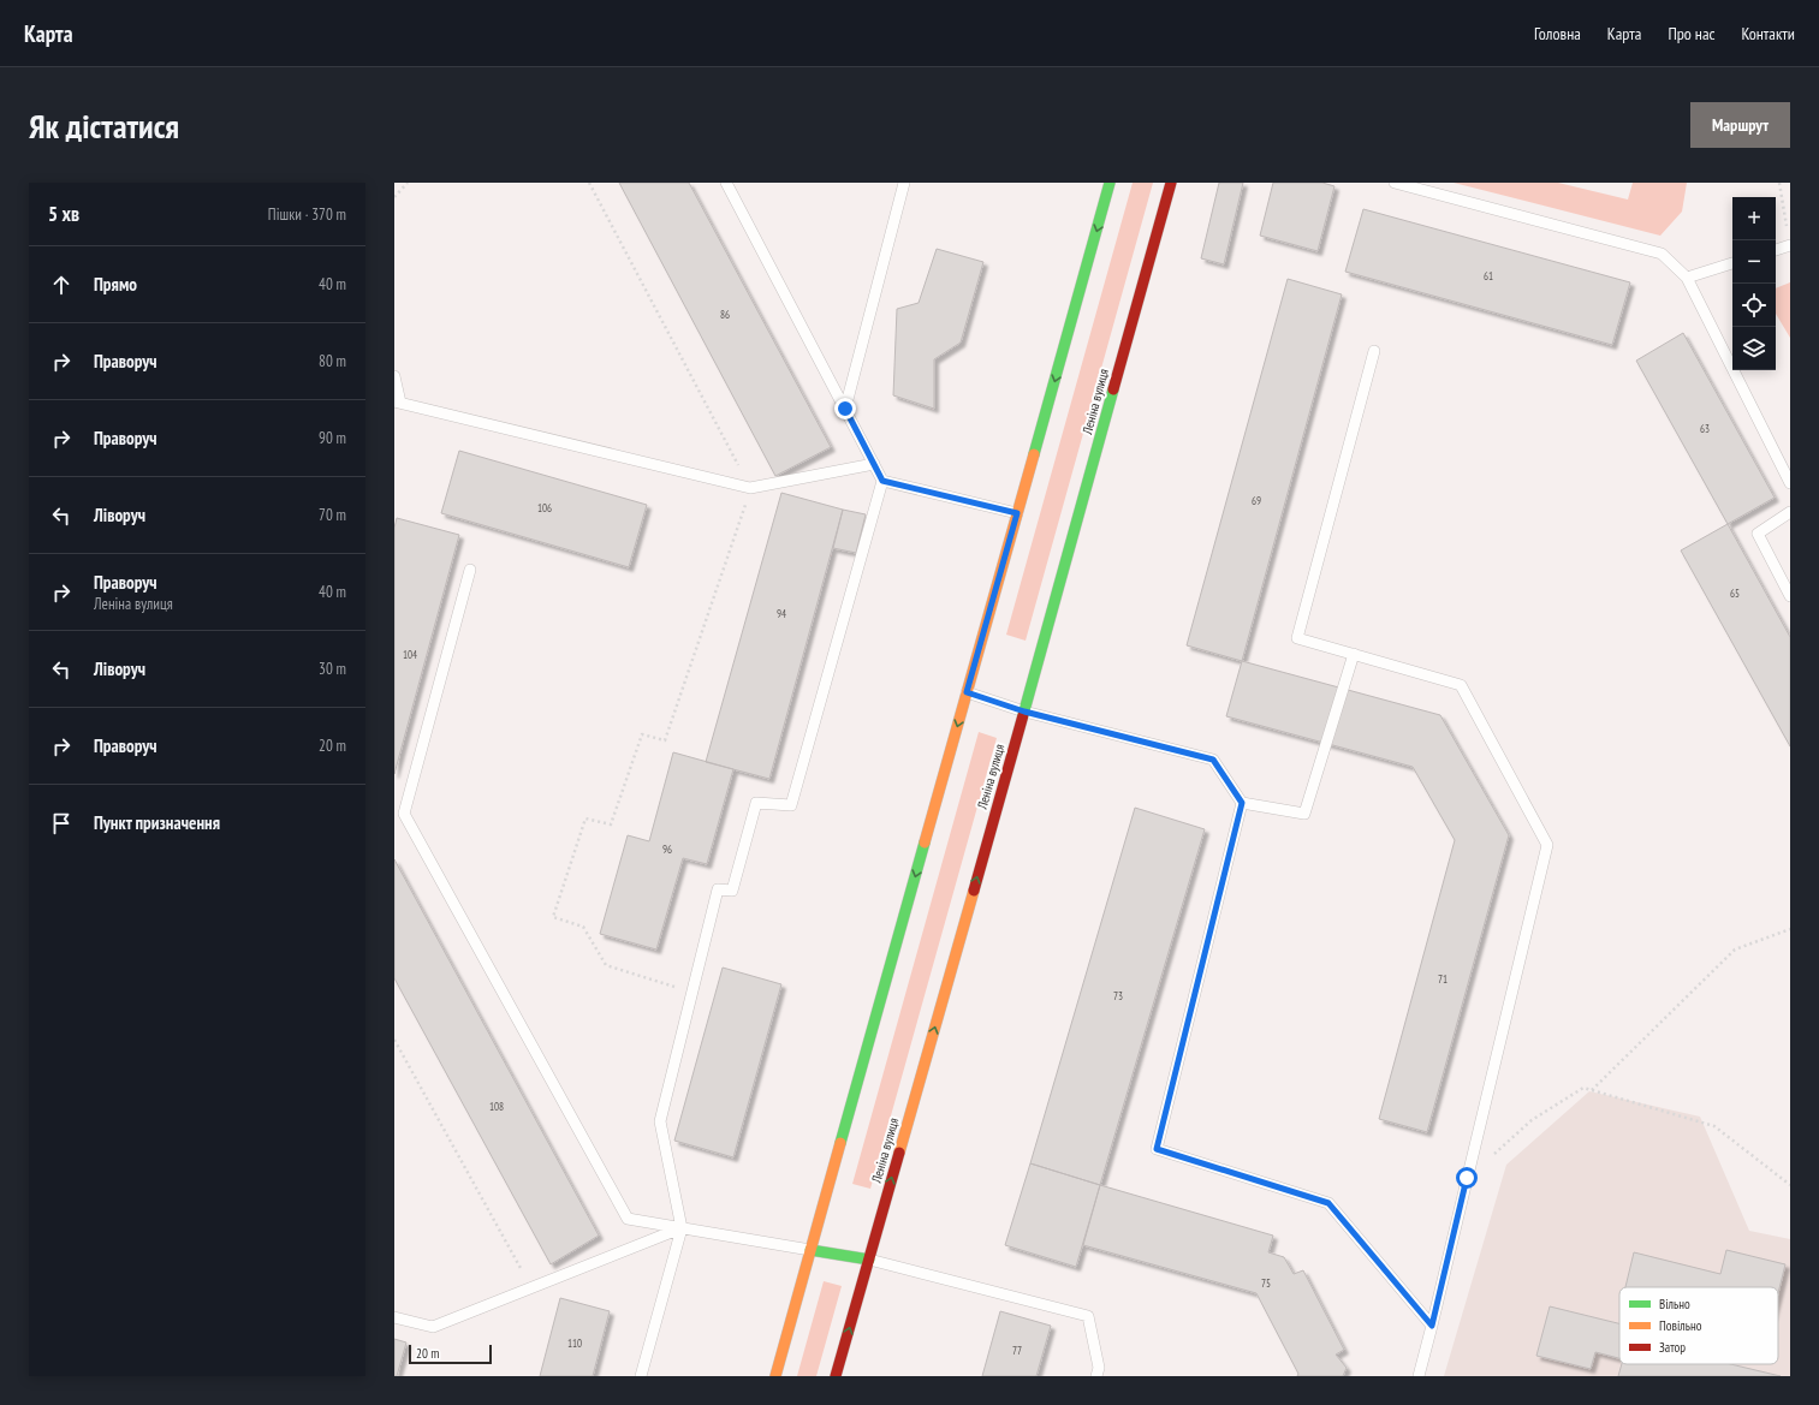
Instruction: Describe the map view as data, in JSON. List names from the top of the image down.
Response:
{
  "streets": {
    "street": ["Леніна вулиця"]
  },
  "house_numbers": [
    "61",
    "86",
    "63",
    "69",
    "106",
    "65",
    "94",
    "104",
    "96",
    "71",
    "73",
    "108",
    "75",
    "110",
    "77"
  ],
  "legend": ["Вільно", "Повільно", "Затор"],
  "scale_bar": "20 m",
  "page": {
    "header": "Карта",
    "nav": [
      "Головна",
      "Карта",
      "Про нас",
      "Контакти"
    ],
    "buttons": "Маршрут",
    "title": "Як дістатися",
    "heading": ["5 хв", "Пішки · 370 m"],
    "map_buttons": ["+", "−"],
    "list": [
      ["Прямо", "40 m"],
      ["Праворуч", "80 m"],
      ["Праворуч", "90 m"],
      ["Ліворуч", "70 m"],
      ["Праворуч", "Леніна вулиця", "40 m"],
      ["Ліворуч", "30 m"],
      ["Праворуч", "20 m"],
      "Пункт призначення"
    ],
    "scale": "20 m"
  }
}
